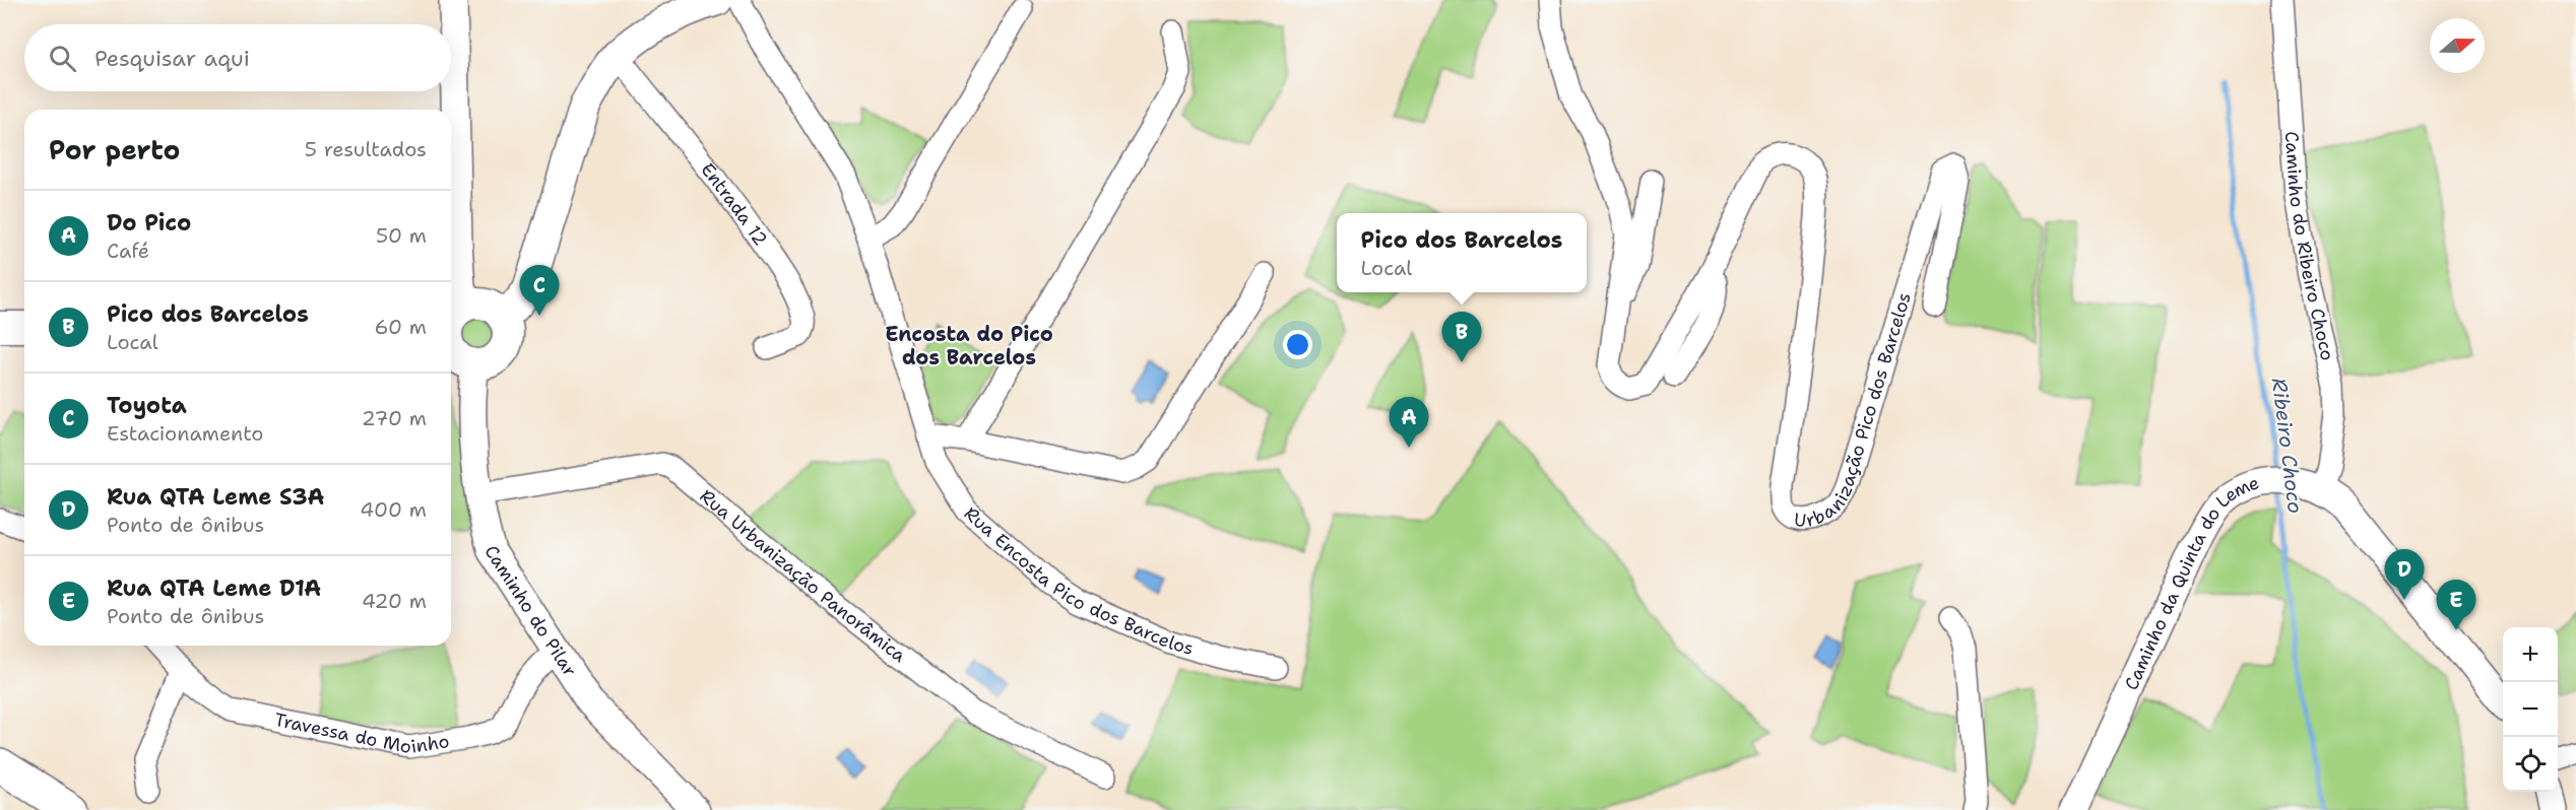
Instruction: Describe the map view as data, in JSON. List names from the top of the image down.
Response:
{
  "streets": {
    "street": [
      "Entrada 12",
      "Caminho do Ribeiro Choco",
      "Urbanização Pico dos Barcelos",
      "Rua Urbanização Panorâmica",
      "Rua Encosta Pico dos Barcelos",
      "Caminho da Quinta do Leme",
      "Caminho do Pilar",
      "Travessa do Moinho"
    ]
  },
  "crossings": [
    ["Caminho do Ribeiro Choco", "Caminho da Quinta do Leme"],
    ["Rua Urbanização Panorâmica", "Caminho do Pilar"],
    ["Caminho do Pilar", "Travessa do Moinho"]
  ],
  "districts": ["Encosta do Pico dos Barcelos"],
  "water": ["Ribeiro Choco"],
  "north": "right",
  "page": {
    "search": "Pesquisar aqui",
    "heading": ["Por perto", "5 resultados"],
    "list": [
      {
        "mark": "A",
        "name": "Do Pico",
        "note": "Café",
        "value": "50 m"
      },
      {
        "mark": "B",
        "name": "Pico dos Barcelos",
        "note": "Local",
        "value": "60 m"
      },
      {
        "mark": "C",
        "name": "Toyota",
        "note": "Estacionamento",
        "value": "270 m"
      },
      {
        "mark": "D",
        "name": "Rua QTA Leme S3A",
        "note": "Ponto de ônibus",
        "value": "400 m"
      },
      {
        "mark": "E",
        "name": "Rua QTA Leme D1A",
        "note": "Ponto de ônibus",
        "value": "420 m"
      }
    ],
    "popup": ["Pico dos Barcelos", "Local"],
    "pins": [
      "C",
      "B",
      "A",
      "D",
      "E"
    ],
    "map_buttons": ["+", "−"]
  }
}
